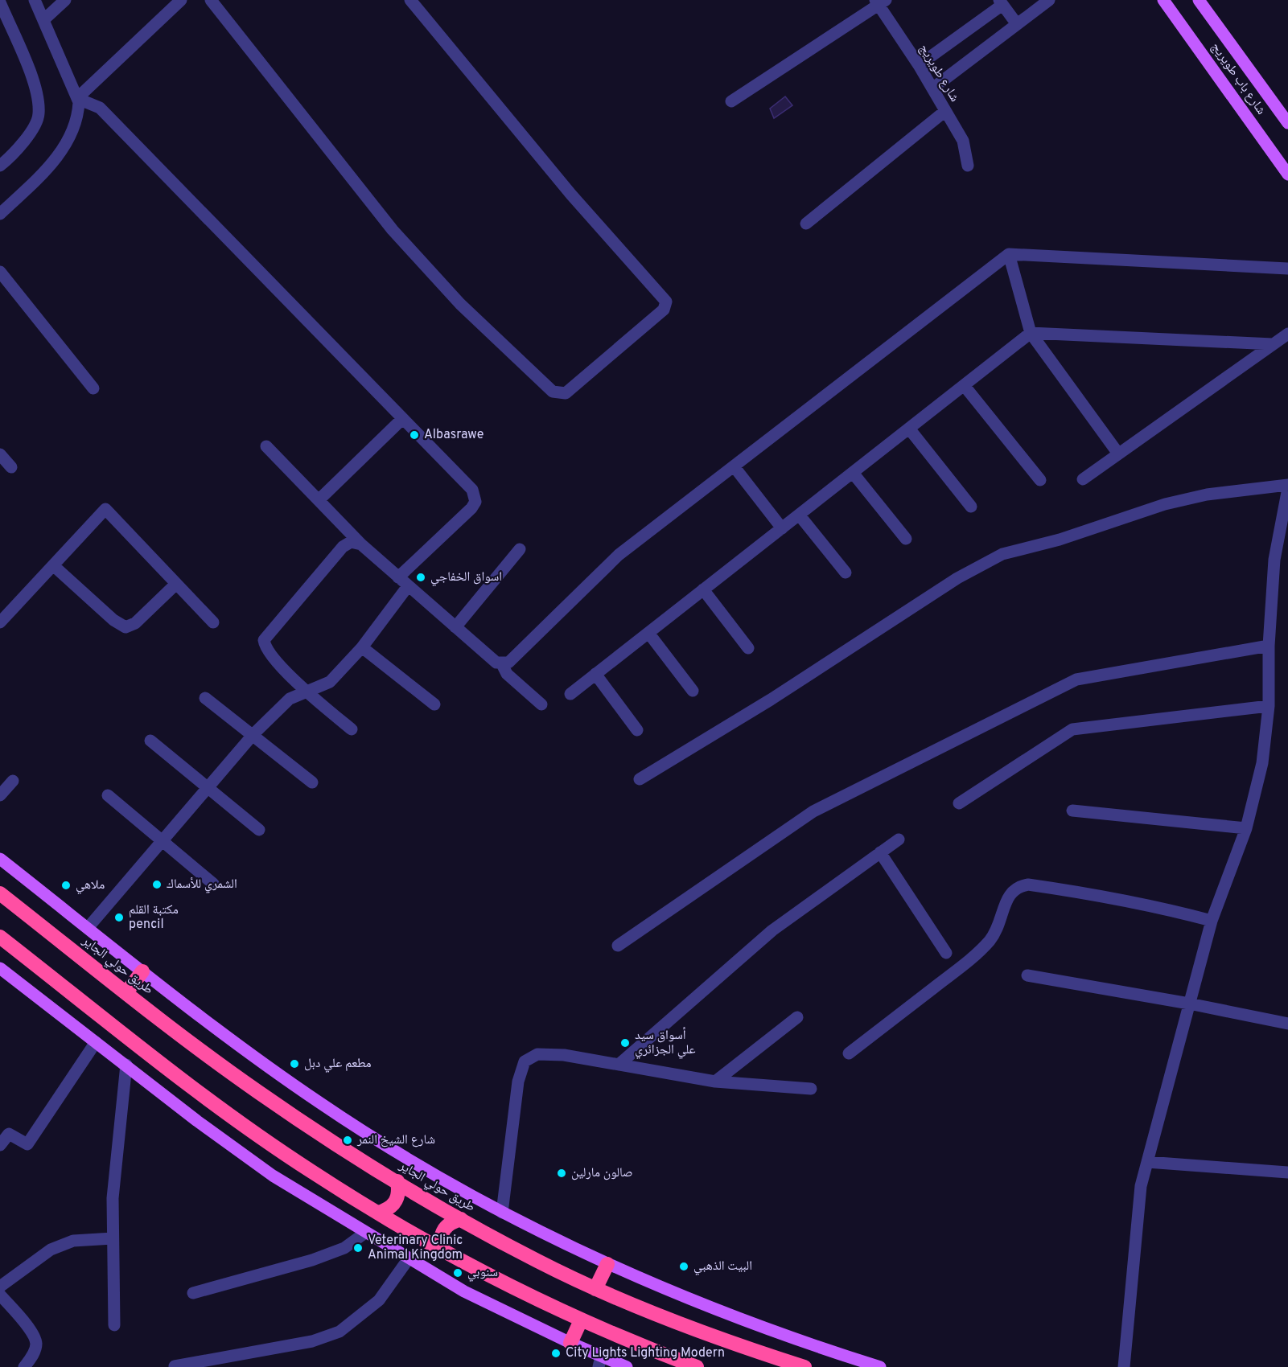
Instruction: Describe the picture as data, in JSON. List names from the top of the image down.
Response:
{
  "streets": {
    "highway": ["طريق حولي الجاير"],
    "main road": ["شارع باب طويريج"],
    "street": ["شارع طويريج"]
  },
  "places": [
    "Albasrawe",
    "اسواق الخفاجي",
    "الشمري للأسماك",
    "ملاهي",
    "مكتبة القلم pencil",
    "أسواق سيد علي الجزائري",
    "مطعم علي دبل",
    "شارع الشيخ النمر",
    "صالون مارلين",
    "Veterinary Clinic Animal Kingdom",
    "البيت الذهبي",
    "سنوبي",
    "City Lights Lighting Modern"
  ]
}
